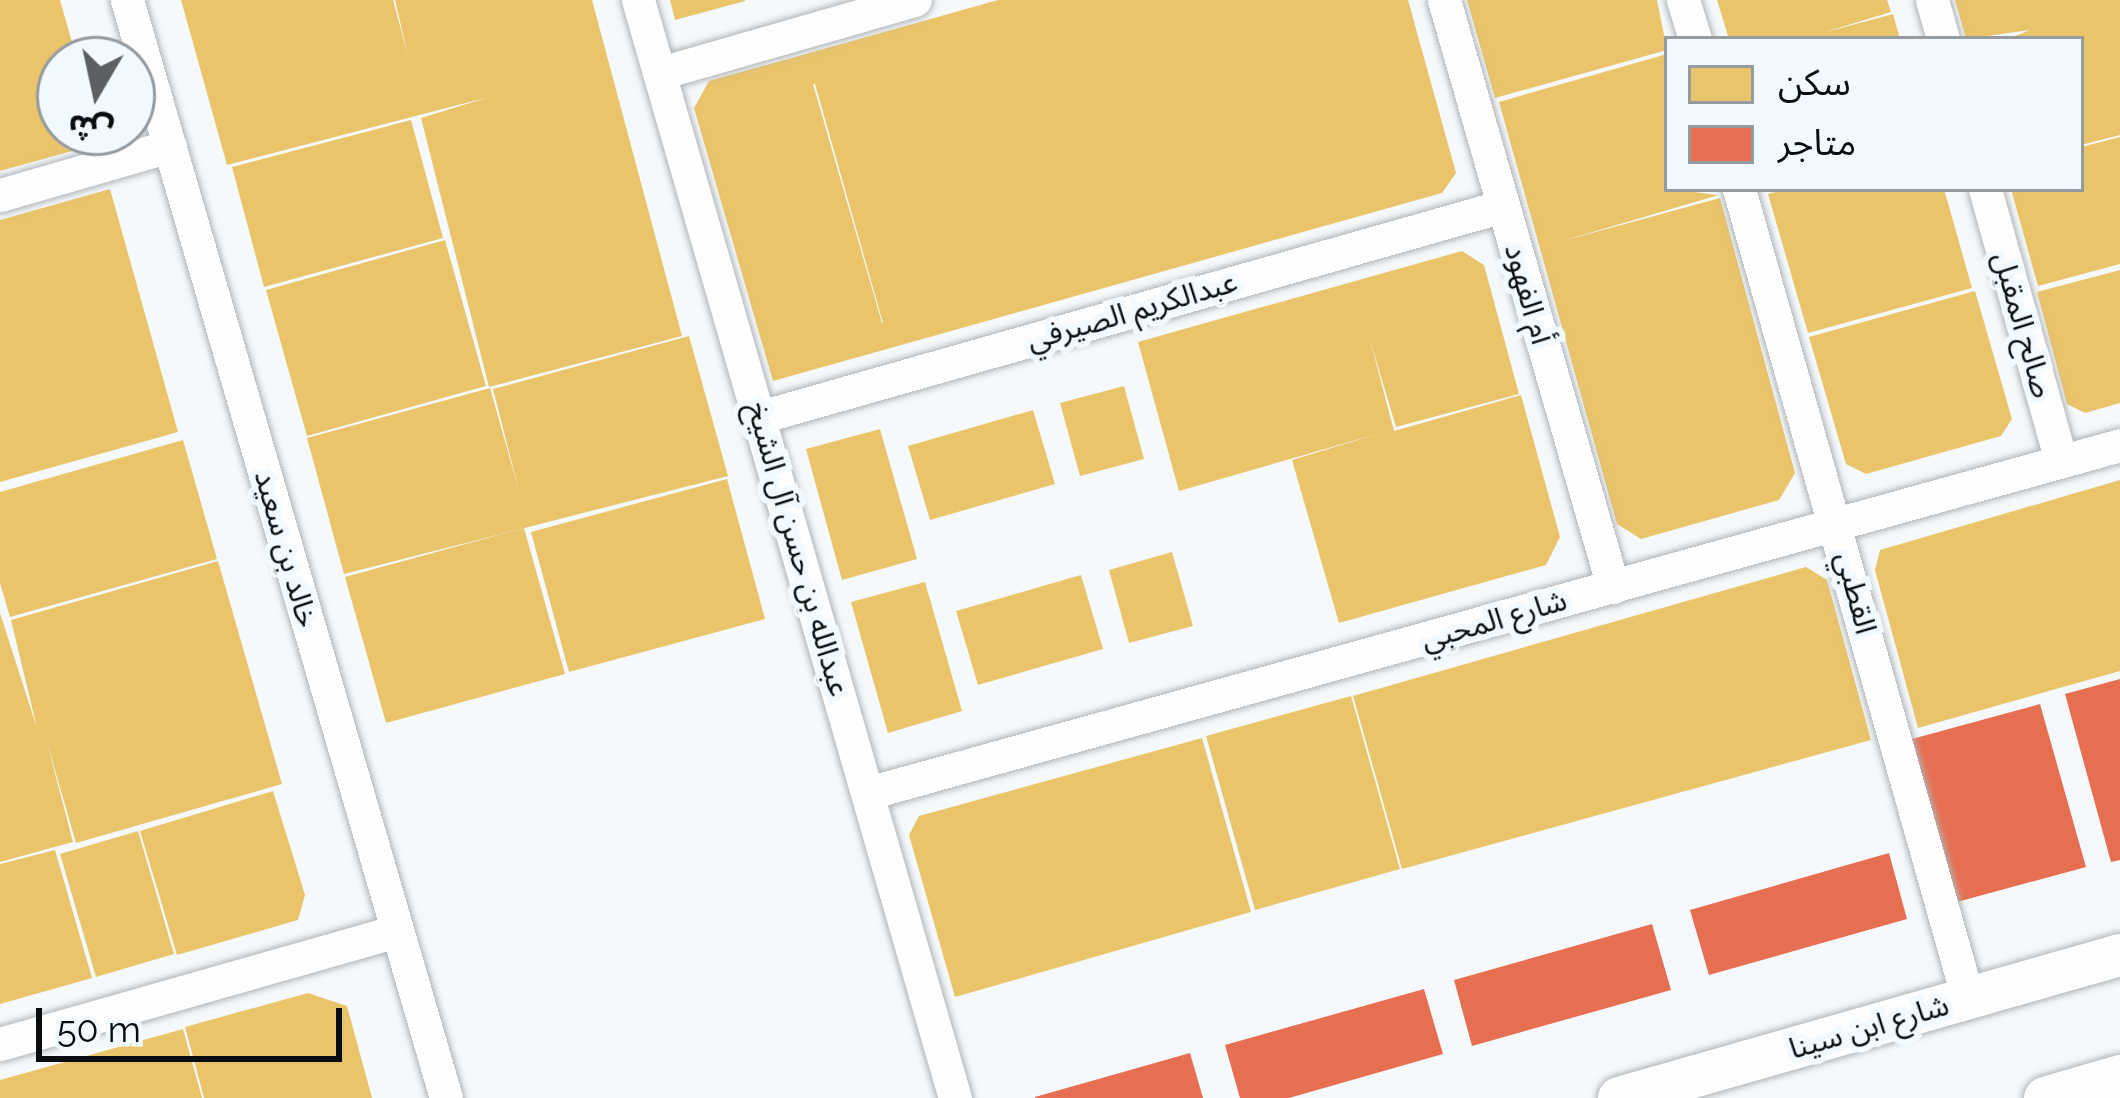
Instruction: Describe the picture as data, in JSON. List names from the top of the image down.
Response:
{
  "streets": {
    "street": [
      "أم الفهود",
      "عبدالكريم الصيرفي",
      "صالح المقبل",
      "خالد بن سعيد",
      "عبدالله بن حسن آل الشيخ",
      "القطبي",
      "شارع المحبي",
      "شارع ابن سينا"
    ]
  },
  "crossings": [
    ["أم الفهود", "عبدالكريم الصيرفي"],
    ["أم الفهود", "شارع المحبي"],
    ["عبدالكريم الصيرفي", "عبدالله بن حسن آل الشيخ"],
    ["صالح المقبل", "شارع المحبي"],
    ["عبدالله بن حسن آل الشيخ", "شارع المحبي"],
    ["القطبي", "شارع المحبي"],
    ["القطبي", "شارع ابن سينا"]
  ],
  "legend": ["سكن", "متاجر"],
  "scale_bar": "50 m",
  "north": "bottom"
}
